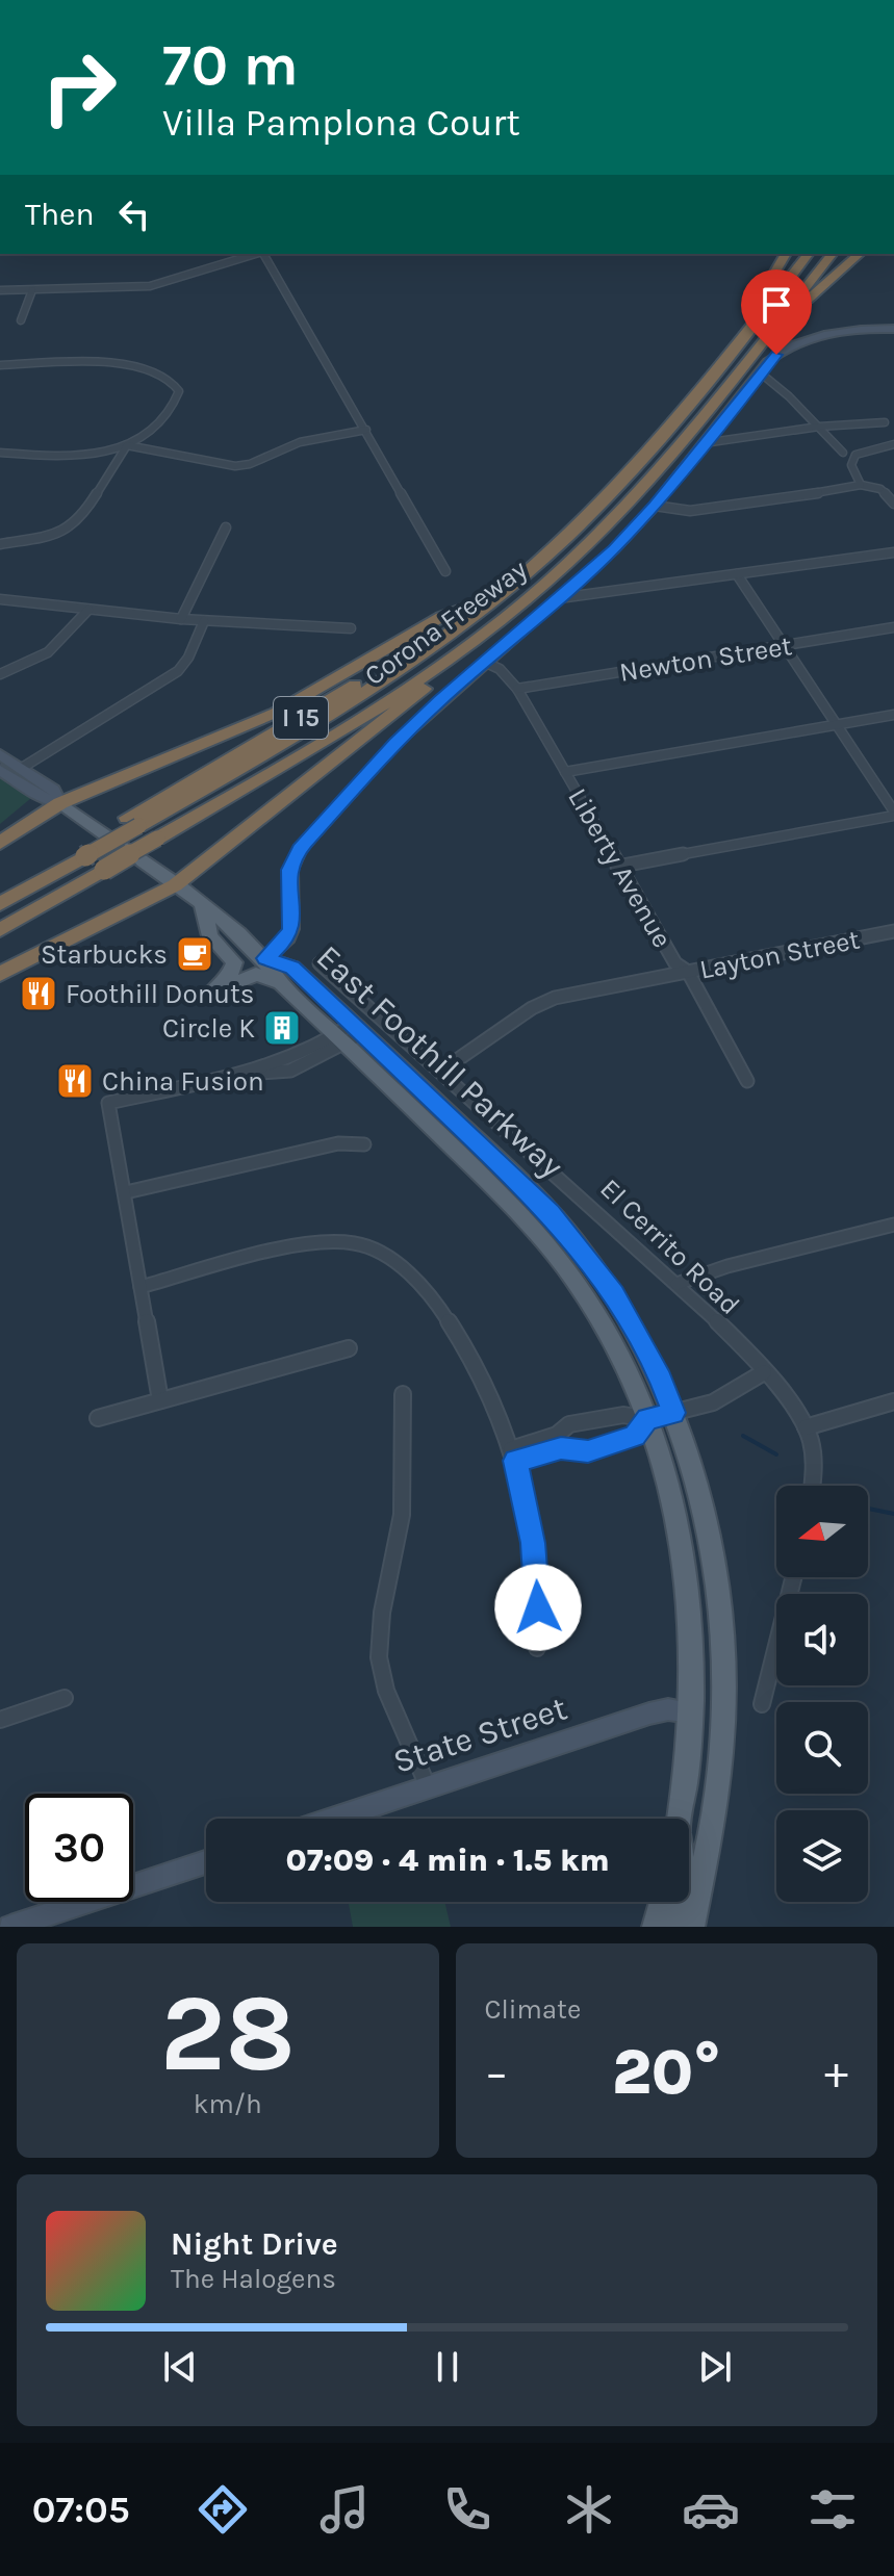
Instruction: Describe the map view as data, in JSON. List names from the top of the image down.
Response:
{
  "streets": {
    "highway": ["Corona Freeway", "I 15"],
    "main road": ["East Foothill Parkway", "State Street"],
    "street": [
      "Newton Street",
      "Liberty Avenue",
      "Layton Street",
      "El Cerrito Road"
    ]
  },
  "crossings": [
    ["Newton Street", "Liberty Avenue"],
    ["Liberty Avenue", "Layton Street"],
    ["Layton Street", "El Cerrito Road"],
    ["East Foothill Parkway", "State Street"]
  ],
  "places": {
    "cafe": ["Starbucks"],
    "restaurant": ["Foothill Donuts", "China Fusion"],
    "building": ["Circle K"]
  },
  "north": "left",
  "page": {
    "turn": ["70 m", "Villa Pamplona Court"],
    "then": "Then",
    "limit": "30",
    "trip": "07:09 · 4 min · 1.5 km",
    "tile": [
      ["28", "km/h"],
      "Climate"
    ],
    "heat": ["−", "20°", "+"],
    "song": ["Night Drive", "The Halogens"],
    "tabs": "07:05"
  }
}
